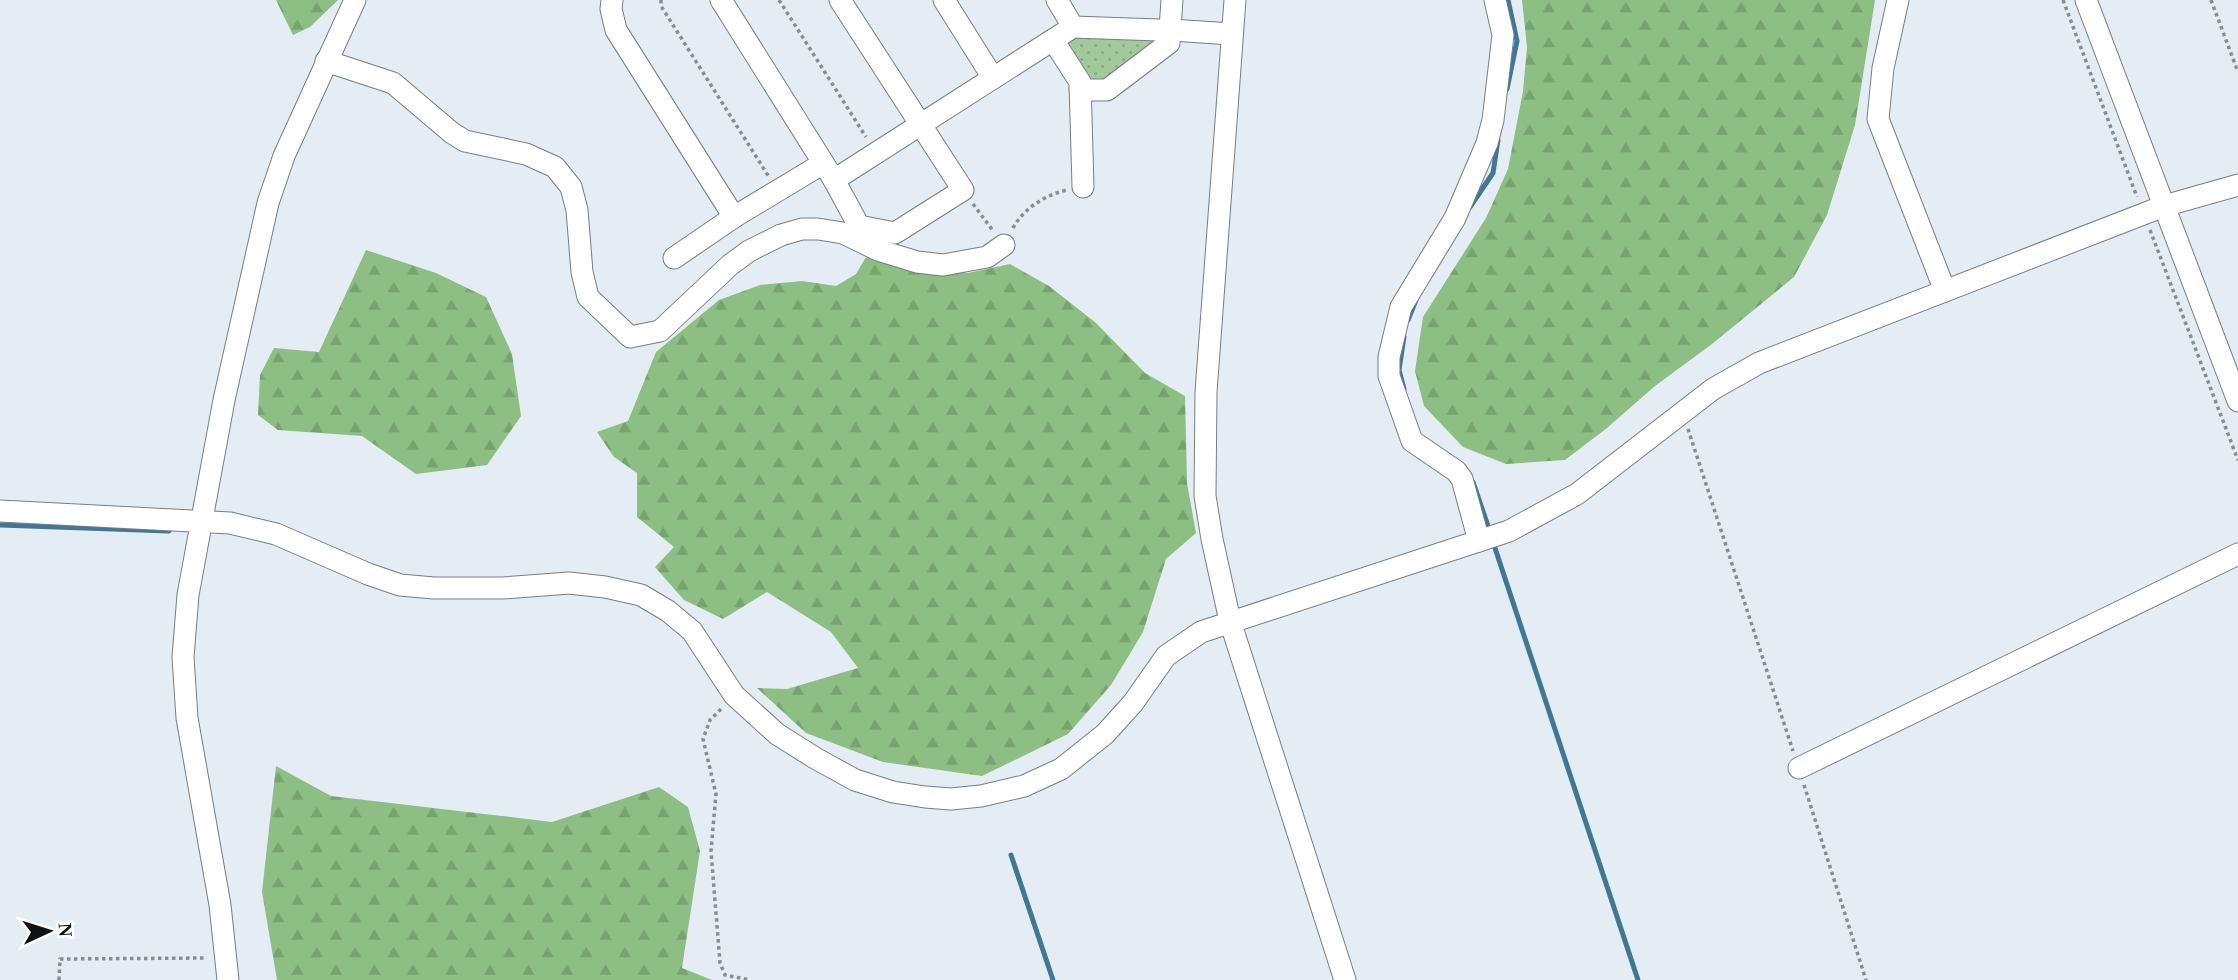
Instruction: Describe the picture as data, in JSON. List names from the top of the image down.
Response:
{
  "north": "right"
}
